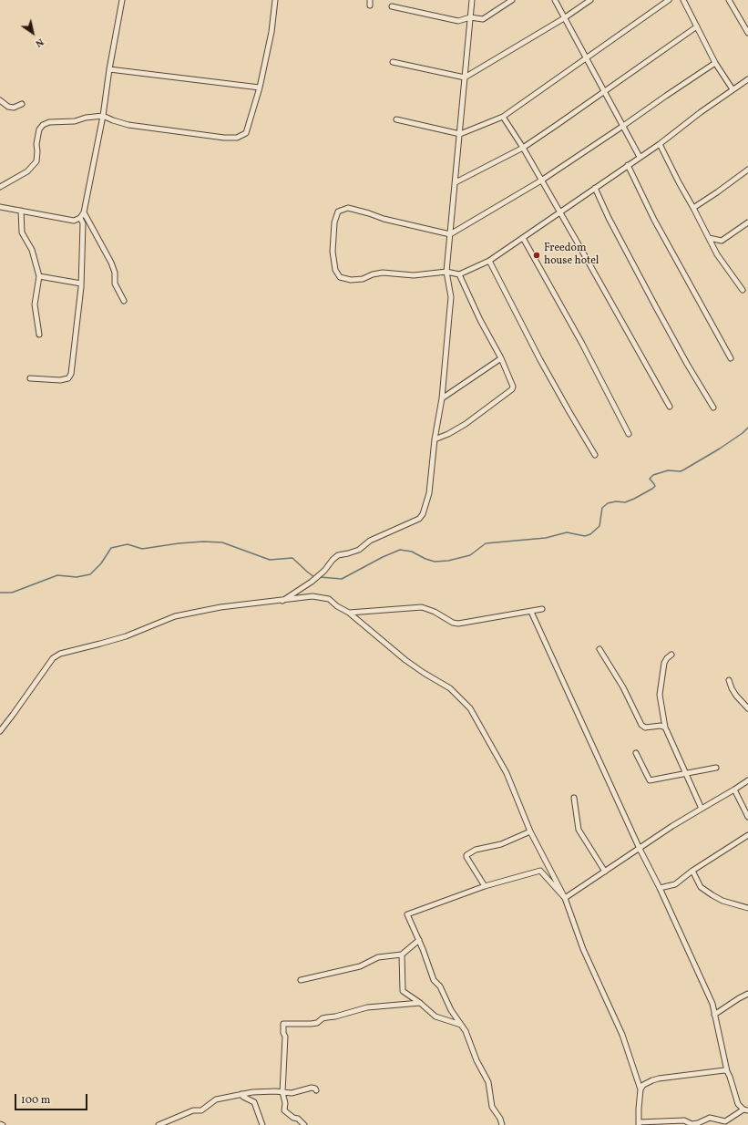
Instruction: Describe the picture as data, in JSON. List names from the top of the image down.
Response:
{
  "places": ["Freedom house hotel"],
  "scale_bar": "100 m",
  "north": "bottom right"
}
